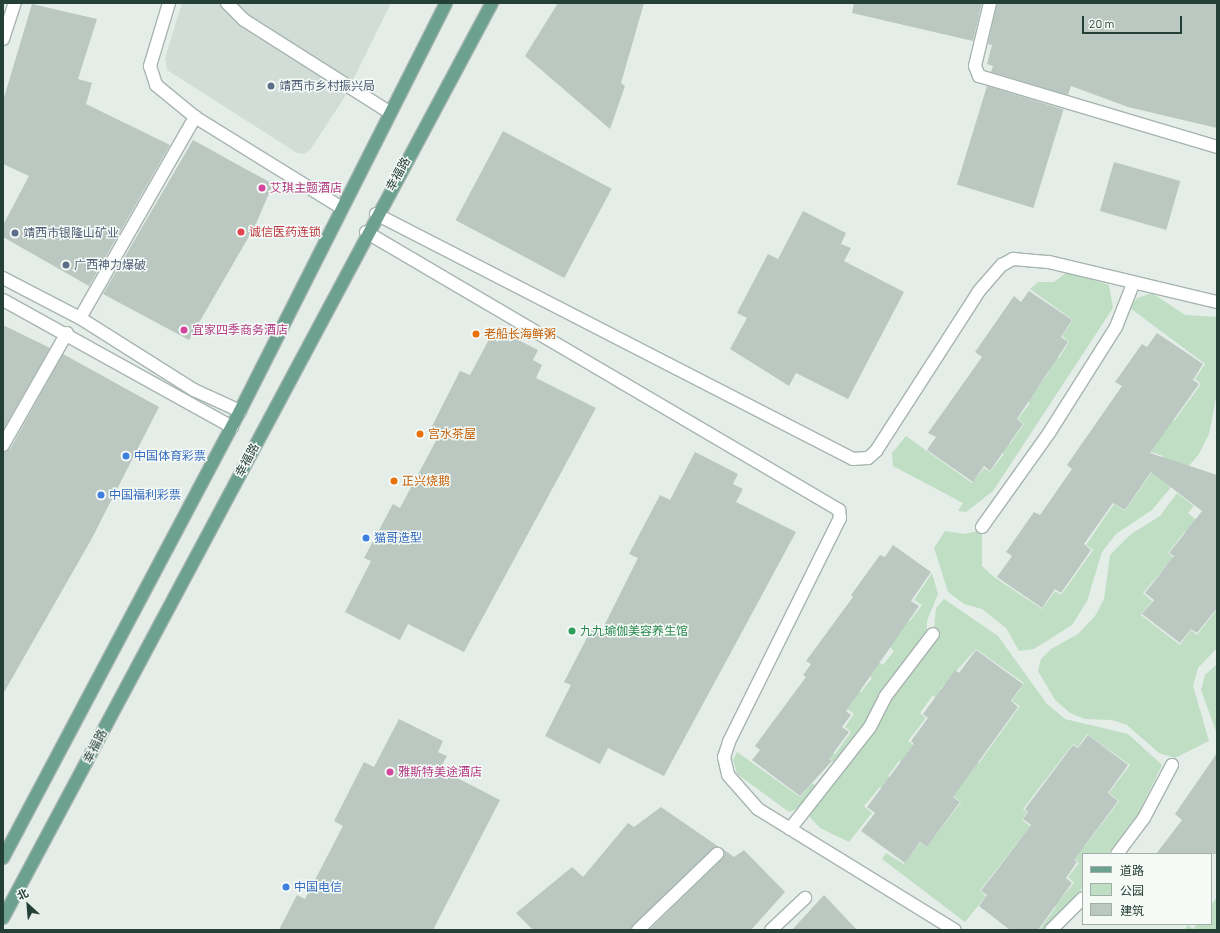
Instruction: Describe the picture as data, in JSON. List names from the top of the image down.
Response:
{
  "streets": {
    "main road": ["幸福路"]
  },
  "places": [
    "靖西市乡村振兴局",
    "艾琪主题酒店",
    "诚信医药连锁",
    "靖西市银隆山矿业",
    "广西神力爆破",
    "宜家四季商务酒店",
    "老船长海鲜粥",
    "宫水茶屋",
    "中国体育彩票",
    "正兴烧鹅",
    "中国福利彩票",
    "猫哥造型",
    "九九瑜伽美容养生馆",
    "雅斯特美途酒店",
    "中国电信"
  ],
  "legend": ["道路", "公园", "建筑"],
  "scale_bar": "20 m",
  "north": "top left"
}
